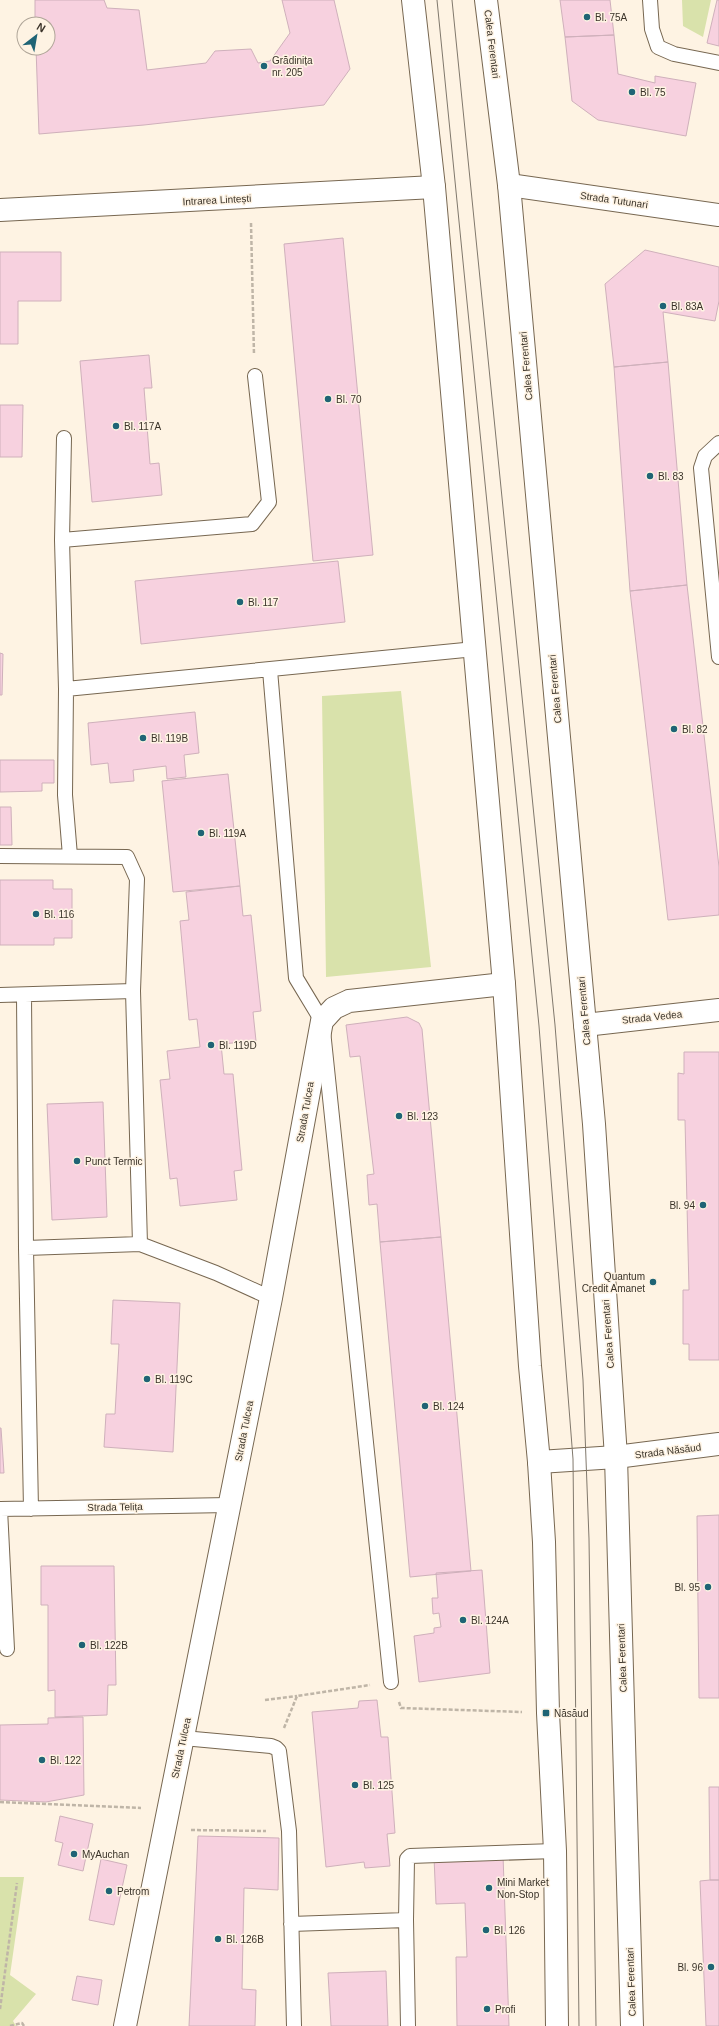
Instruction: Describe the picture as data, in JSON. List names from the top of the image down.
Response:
{
  "streets": {
    "main road": [
      "Calea Ferentari",
      "Intrarea Lintești",
      "Strada Tutunari",
      "Strada Vedea",
      "Strada Tulcea",
      "Strada Năsăud"
    ],
    "lane": ["Strada Telița"]
  },
  "crossings": [
    ["Calea Ferentari", "Strada Tutunari"],
    ["Calea Ferentari", "Strada Vedea"],
    ["Calea Ferentari", "Strada Năsăud"],
    ["Strada Tulcea", "Strada Telița"]
  ],
  "places": {
    "other": [
      "Bl. 75A",
      "Grădinița nr. 205",
      "Bl. 75",
      "Bl. 83A",
      "Bl. 70",
      "Bl. 117A",
      "Bl. 83",
      "Bl. 117",
      "Bl. 82",
      "Bl. 119B",
      "Bl. 119A",
      "Bl. 116",
      "Bl. 119D",
      "Bl. 123",
      "Punct Termic",
      "Bl. 94",
      "Quantum Credit Amanet",
      "Bl. 119C",
      "Bl. 124",
      "Bl. 95",
      "Bl. 124A",
      "Bl. 122B",
      "Bl. 122",
      "Bl. 125",
      "MyAuchan",
      "Mini Market Non-Stop",
      "Petrom",
      "Bl. 126",
      "Bl. 126B",
      "Bl. 96",
      "Profi"
    ],
    "transit": ["Năsăud"]
  },
  "north": "top right"
}
